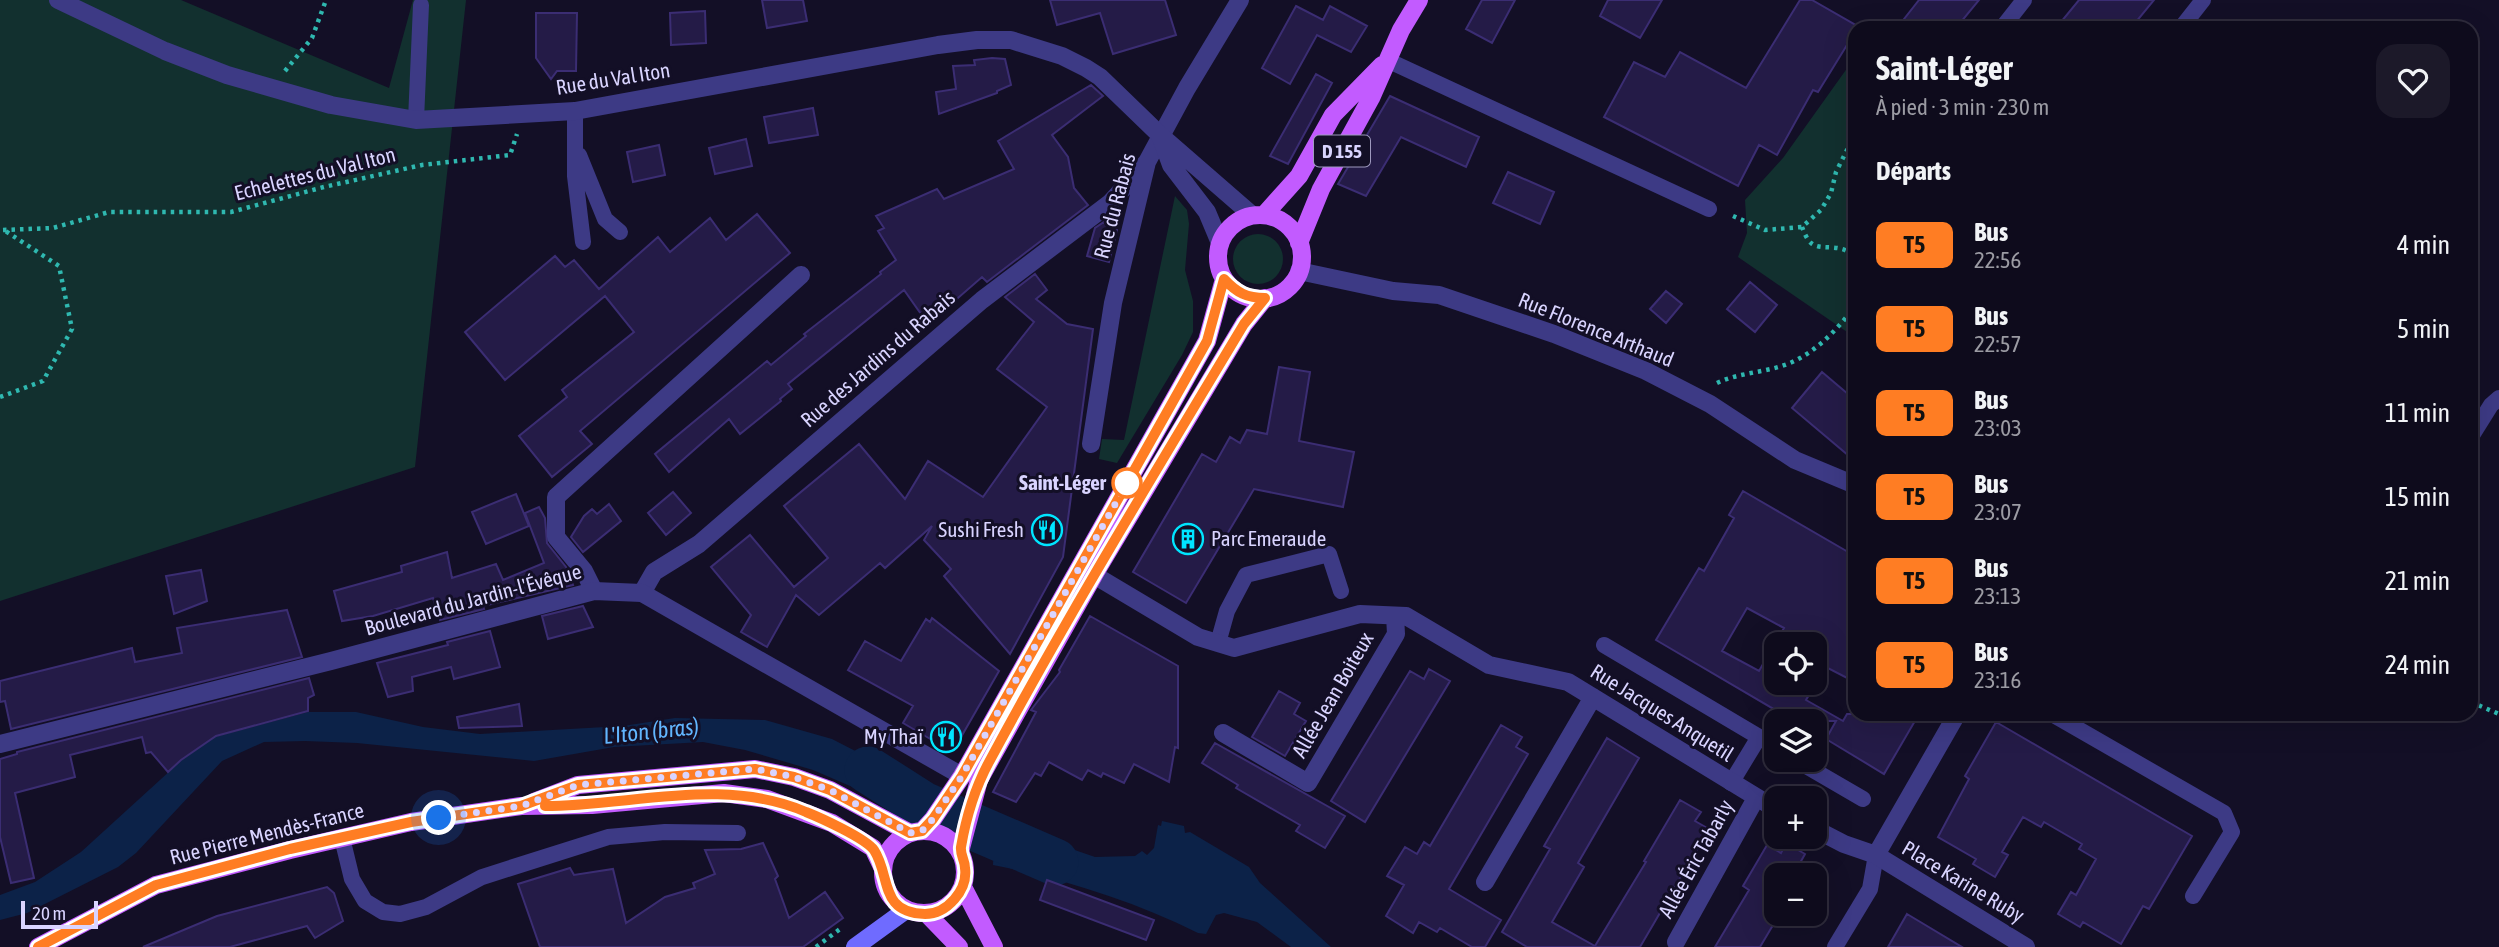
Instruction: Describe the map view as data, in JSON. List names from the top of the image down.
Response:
{
  "streets": {
    "main road": ["D 155", "Rue Pierre Mendès-France"],
    "street": [
      "Rue du Val Iton",
      "Rue du Rabais",
      "Rue Florence Arthaud",
      "Rue des Jardins du Rabais",
      "Boulevard du Jardin-l'Évêque",
      "Allée Jean Boiteux",
      "Rue Jacques Anquetil",
      "Allée Éric Tabarly",
      "Place Karine Ruby"
    ],
    "path": ["Echelettes du Val Iton"]
  },
  "crossings": [
    ["Rue du Val Iton", "D 155"],
    ["Rue du Val Iton", "Echelettes du Val Iton"],
    ["Rue du Val Iton", "Rue du Rabais"],
    ["Rue du Val Iton", "Rue Florence Arthaud"],
    ["D 155", "Rue Florence Arthaud"],
    ["Rue du Rabais", "Rue des Jardins du Rabais"],
    ["Rue des Jardins du Rabais", "Boulevard du Jardin-l'Évêque"],
    ["Allée Jean Boiteux", "Rue Jacques Anquetil"],
    ["Rue Jacques Anquetil", "Allée Éric Tabarly"]
  ],
  "water": ["L'Iton (bras)"],
  "places": {
    "other": ["Saint-Léger"],
    "restaurant": ["Sushi Fresh", "My Thaï"],
    "building": ["Parc Emeraude"]
  },
  "lines": ["bus line T5"],
  "scale_bar": "20 m",
  "page": {
    "heading": [
      ["Saint-Léger", "À pied · 3 min · 230 m"],
      "Départs"
    ],
    "list": [
      {
        "mark": "T5",
        "name": "Bus",
        "note": "22:56",
        "value": "4 min"
      },
      {
        "mark": "T5",
        "name": "Bus",
        "note": "22:57",
        "value": "5 min"
      },
      {
        "mark": "T5",
        "name": "Bus",
        "note": "23:03",
        "value": "11 min"
      },
      {
        "mark": "T5",
        "name": "Bus",
        "note": "23:07",
        "value": "15 min"
      },
      {
        "mark": "T5",
        "name": "Bus",
        "note": "23:13",
        "value": "21 min"
      },
      {
        "mark": "T5",
        "name": "Bus",
        "note": "23:16",
        "value": "24 min"
      }
    ],
    "map_buttons": ["+", "−"],
    "scale": "20 m"
  }
}
